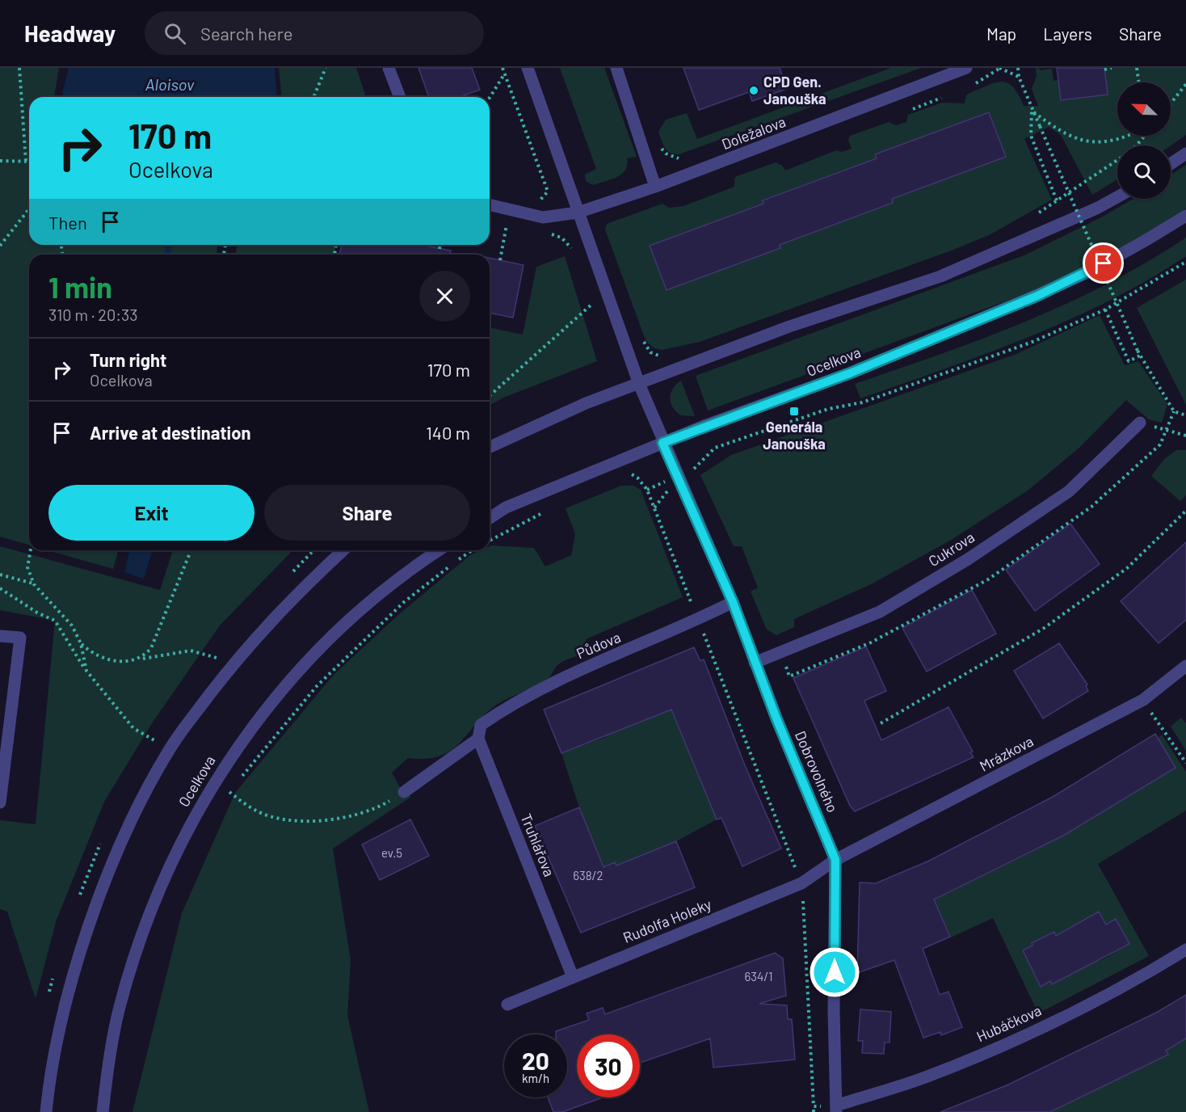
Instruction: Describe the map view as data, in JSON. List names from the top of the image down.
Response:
{
  "streets": {
    "street": [
      "Doležalova",
      "Ocelkova",
      "Cukrova",
      "Půdova",
      "Mrázkova",
      "Dobrovolného",
      "Truhlářova",
      "Rudolfa Holeky",
      "Hubáčkova"
    ]
  },
  "crossings": [
    ["Ocelkova", "Dobrovolného"],
    ["Cukrova", "Dobrovolného"],
    ["Půdova", "Dobrovolného"],
    ["Půdova", "Truhlářova"],
    ["Mrázkova", "Dobrovolného"],
    ["Mrázkova", "Rudolfa Holeky"],
    ["Dobrovolného", "Rudolfa Holeky"],
    ["Dobrovolného", "Hubáčkova"],
    ["Truhlářova", "Rudolfa Holeky"]
  ],
  "water": ["Aloisov"],
  "places": {
    "other": ["CPD Gen. Janouška"],
    "transit": ["Generála Janouška"]
  },
  "house_numbers": ["ev.5", "638/2", "634/1"],
  "north": "top left",
  "page": {
    "header": "Headway",
    "search": "Search here",
    "nav": ["Map", "Layers", "Share"],
    "turn": ["170 m", "Ocelkova"],
    "then": "Then",
    "heading": ["1 min", "310 m · 20:33"],
    "list": [
      {
        "name": "Turn right",
        "note": "Ocelkova",
        "value": "170 m"
      },
      {
        "name": "Arrive at destination",
        "value": "140 m"
      }
    ],
    "buttons": ["Exit", "Share"],
    "speed": "20 km/h",
    "limit": "30"
  }
}
